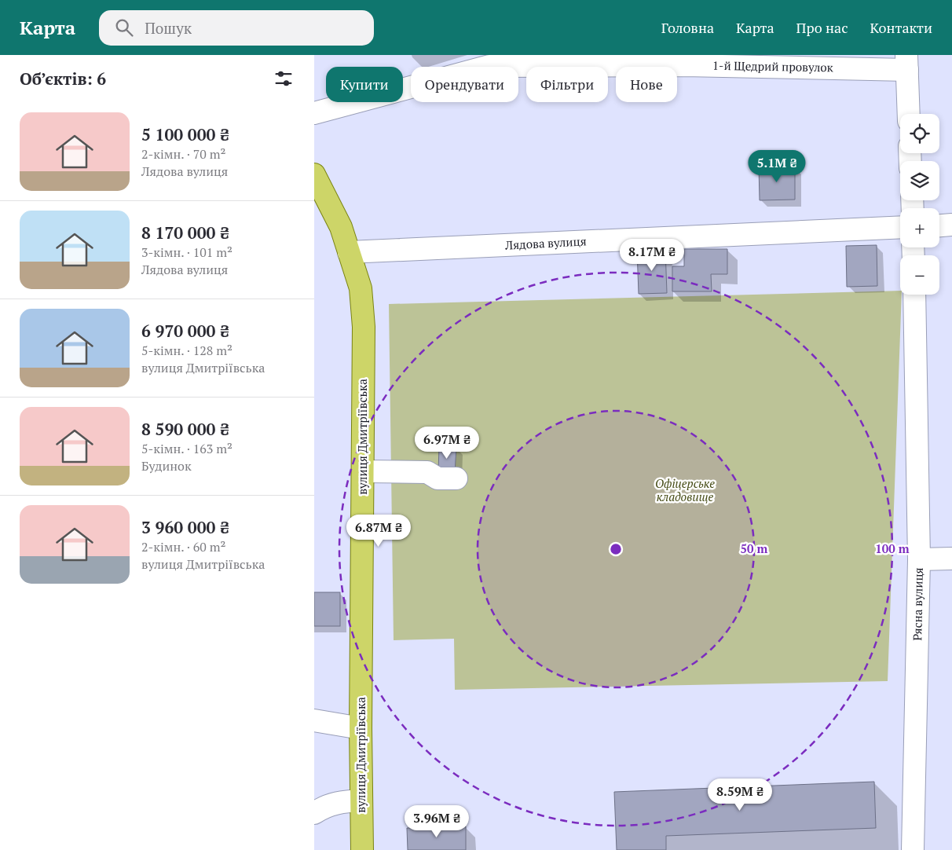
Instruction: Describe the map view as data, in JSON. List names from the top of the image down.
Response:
{
  "streets": {
    "main road": ["вулиця Дмитріївська"],
    "street": ["1-й Щедрий провулок", "Лядова вулиця", "Рясна вулиця"]
  },
  "crossings": [
    ["Лядова вулиця", "вулиця Дмитріївська"]
  ],
  "parks": ["Офіцерське кладовище"],
  "page": {
    "header": "Карта",
    "search": "Пошук",
    "nav": [
      "Головна",
      "Карта",
      "Про нас",
      "Контакти"
    ],
    "heading": "Об’єктів: 6",
    "chip": [
      "Купити",
      "Орендувати",
      "Фільтри",
      "Нове"
    ],
    "list": [
      {
        "name": "5 100 000 ₴",
        "note": "2-кімн. · 70 m² · Лядова вулиця"
      },
      {
        "name": "8 170 000 ₴",
        "note": "3-кімн. · 101 m² · Лядова вулиця"
      },
      {
        "name": "6 970 000 ₴",
        "note": "5-кімн. · 128 m² · вулиця Дмитріївська"
      },
      {
        "name": "8 590 000 ₴",
        "note": "5-кімн. · 163 m² · Будинок"
      },
      {
        "name": "3 960 000 ₴",
        "note": "2-кімн. · 60 m² · вулиця Дмитріївська"
      }
    ],
    "map_buttons": ["+", "−"],
    "price": [
      "5.1M ₴",
      "8.17M ₴",
      "6.97M ₴",
      "6.87M ₴",
      "8.59M ₴",
      "3.96M ₴"
    ]
  },
  "rings": ["50 m", "100 m"]
}
